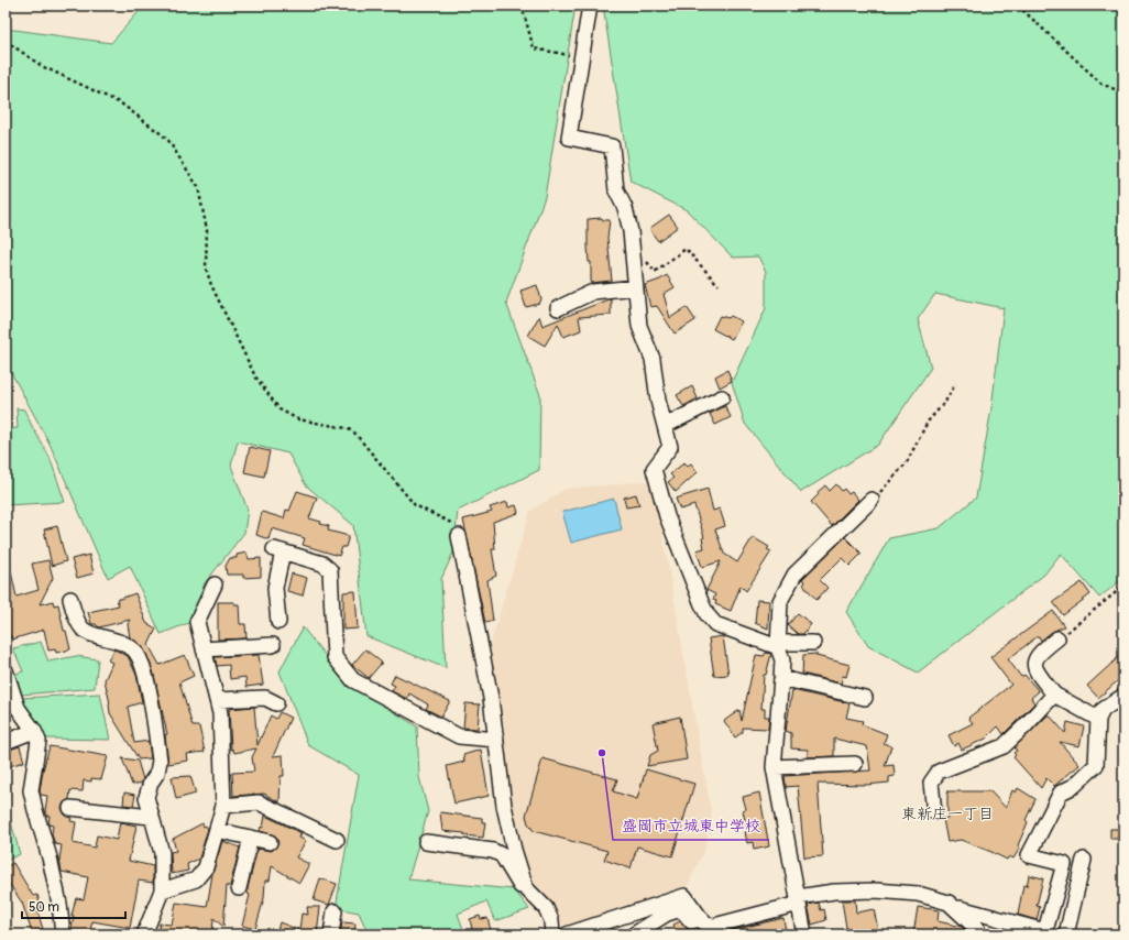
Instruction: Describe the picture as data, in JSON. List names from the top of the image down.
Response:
{
  "districts": ["東新庄一丁目"],
  "places": ["盛岡市立城東中学校"],
  "scale_bar": "50 m"
}
